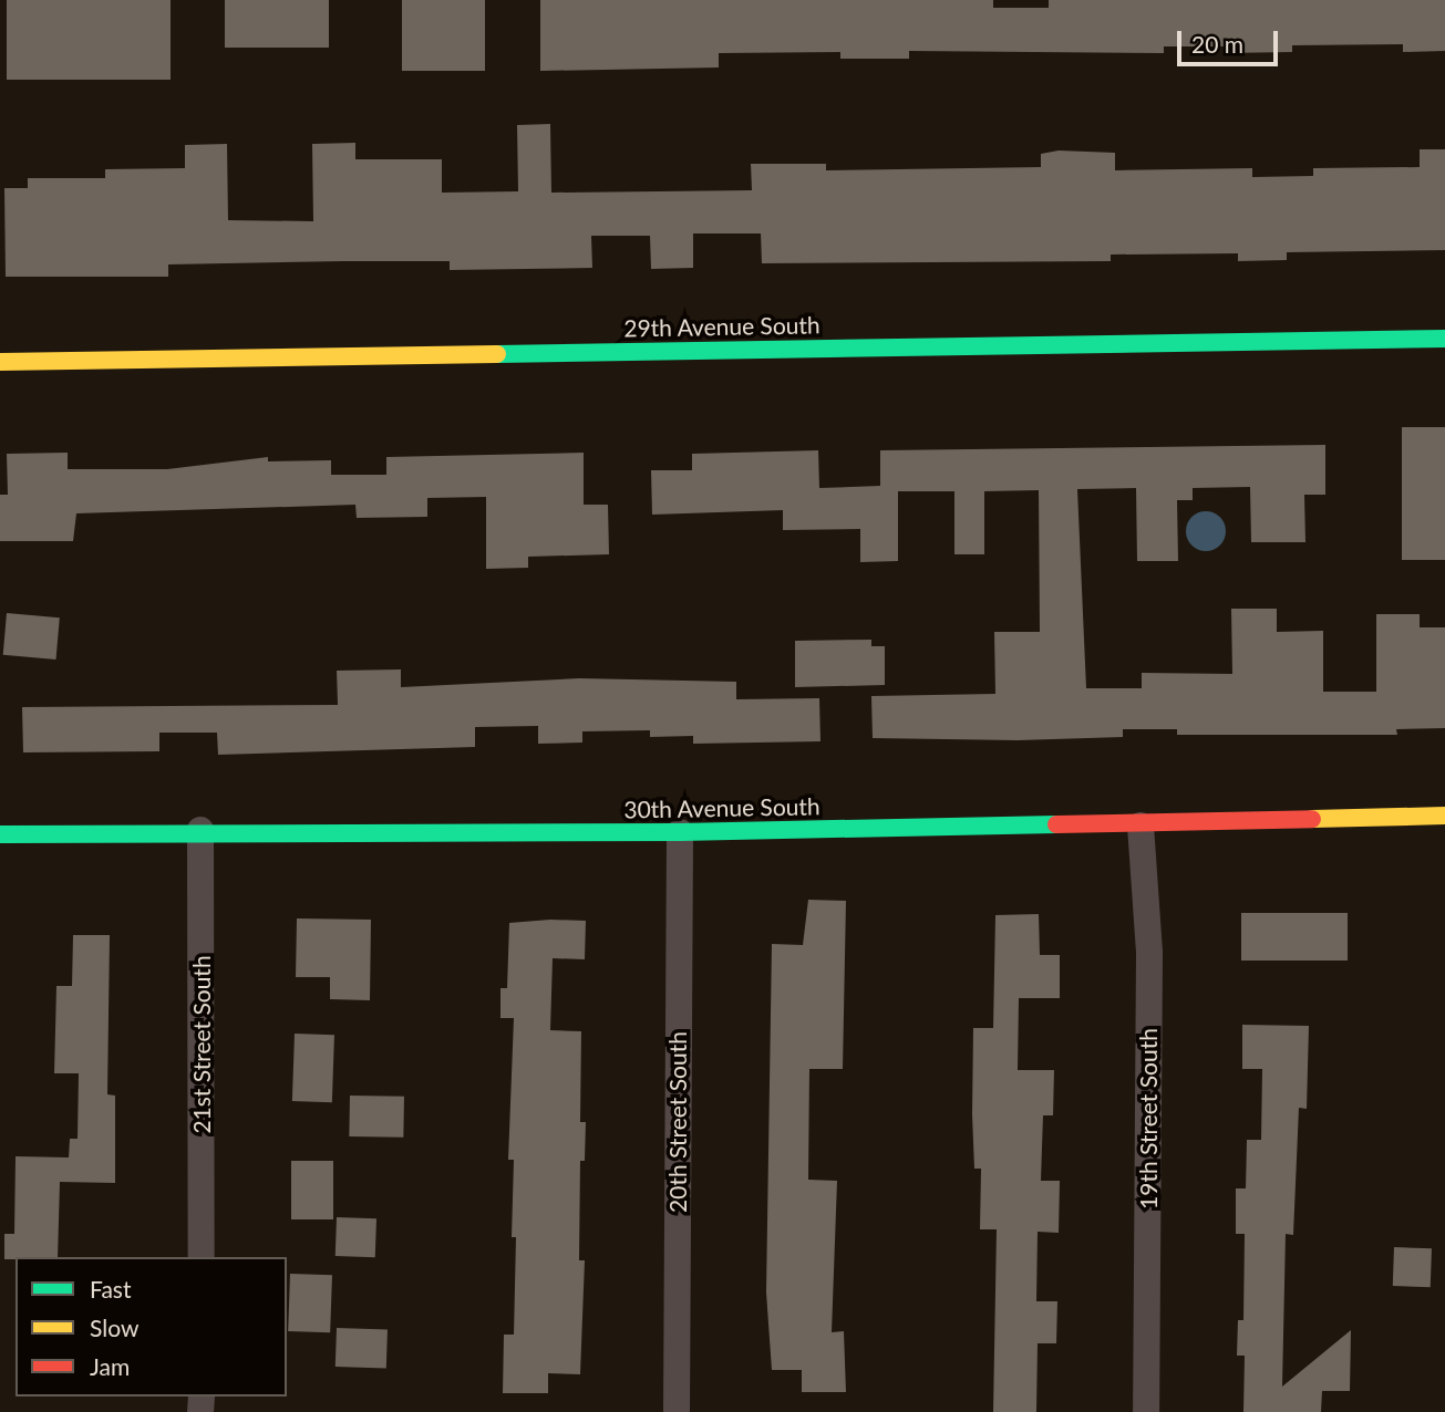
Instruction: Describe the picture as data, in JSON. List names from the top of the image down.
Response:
{
  "streets": {
    "street": [
      "29th Avenue South",
      "30th Avenue South",
      "21st Street South",
      "19th Street South",
      "20th Street South"
    ]
  },
  "crossings": [
    ["30th Avenue South", "21st Street South"],
    ["30th Avenue South", "19th Street South"],
    ["30th Avenue South", "20th Street South"]
  ],
  "legend": ["Fast", "Slow", "Jam"],
  "scale_bar": "20 m"
}
